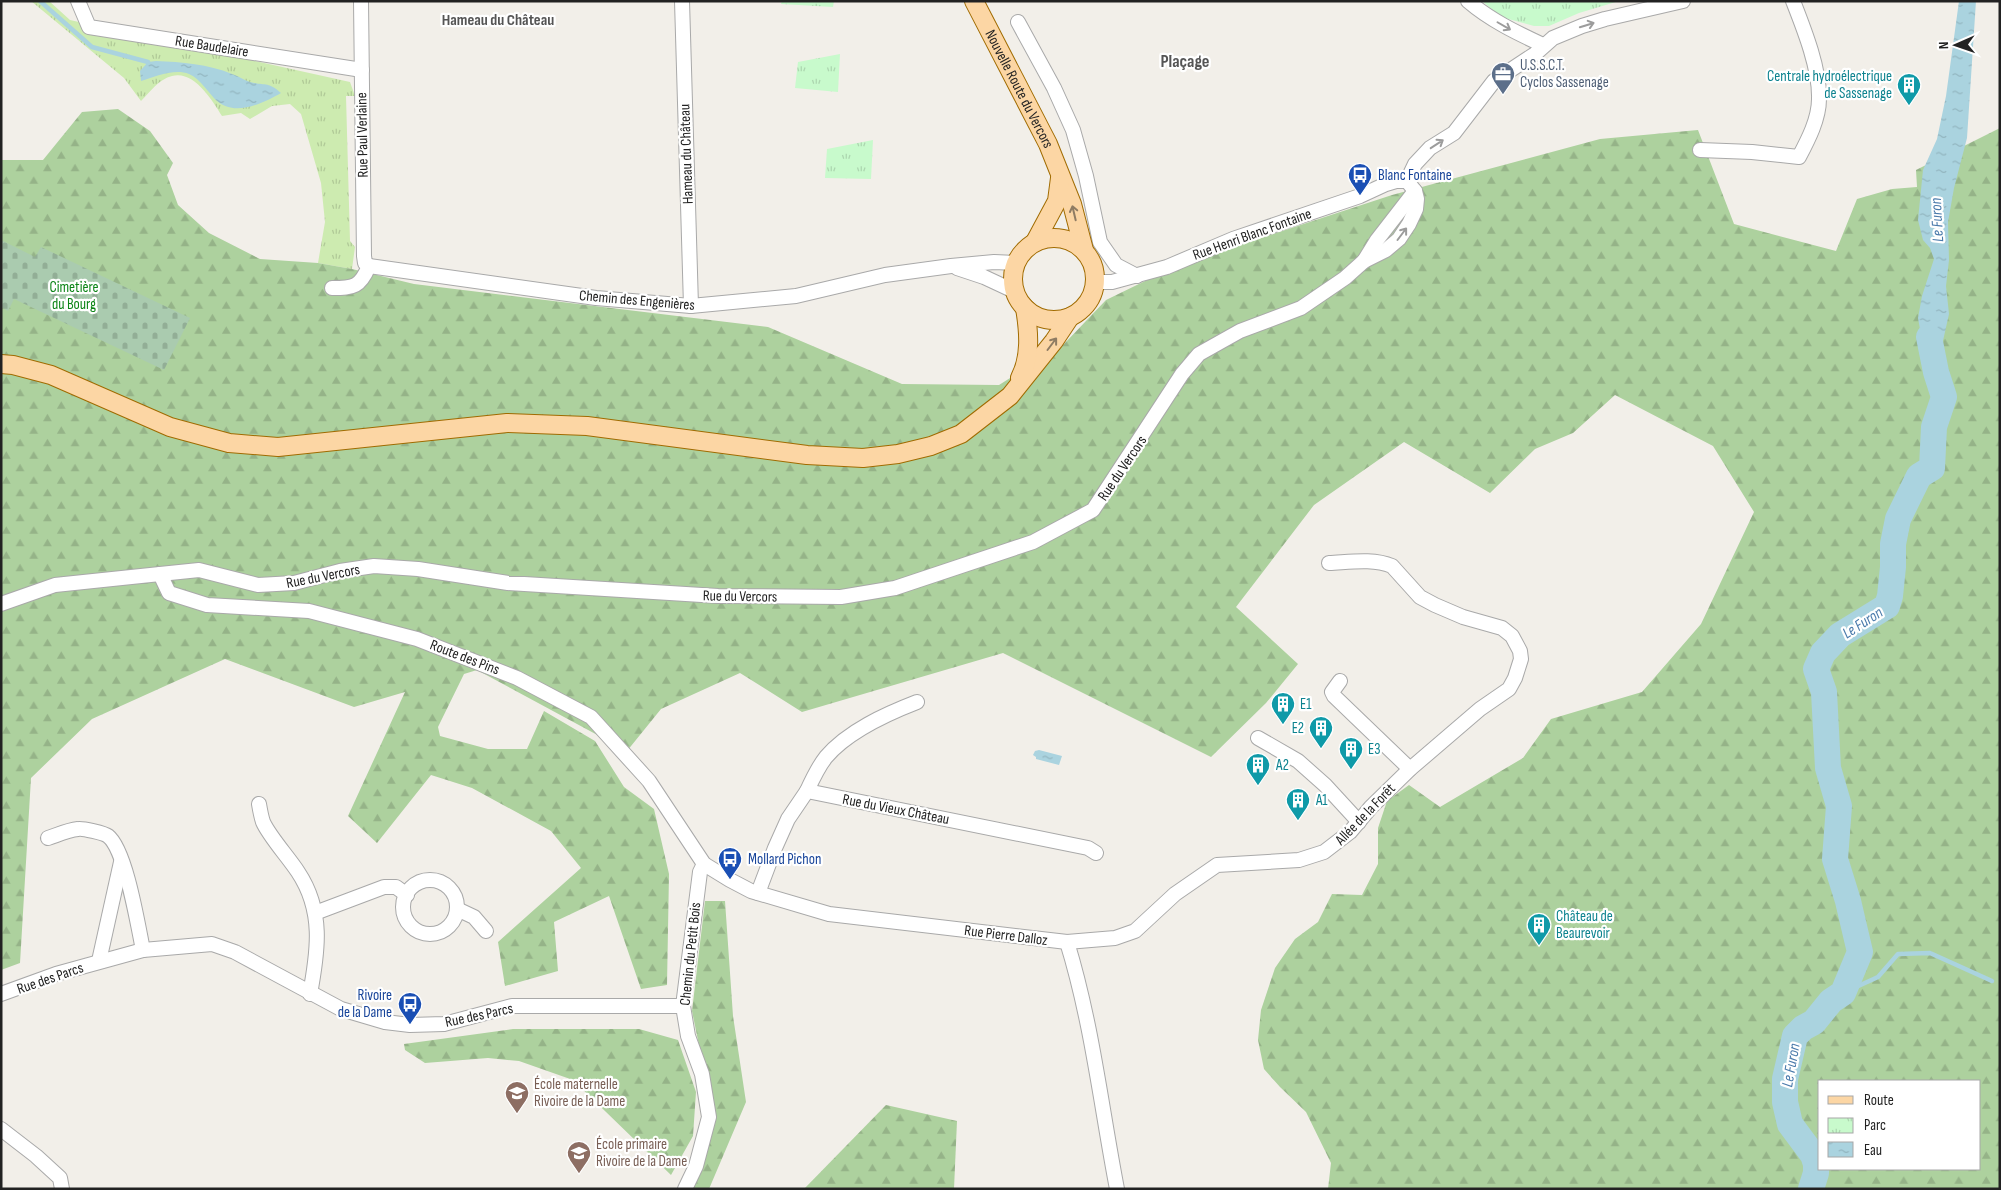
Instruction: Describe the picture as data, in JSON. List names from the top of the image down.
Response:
{
  "streets": {
    "main road": ["Nouvelle Route du Vercors"],
    "street": [
      "Rue Baudelaire",
      "Rue Paul Verlaine",
      "Hameau du Château",
      "Rue Henri Blanc Fontaine",
      "Chemin des Engenières",
      "Rue du Vercors",
      "Route des Pins",
      "Rue du Vieux Château",
      "Allée de la Forêt",
      "Rue Pierre Dalloz",
      "Chemin du Petit Bois",
      "Rue des Parcs"
    ]
  },
  "crossings": [
    ["Rue Baudelaire", "Rue Paul Verlaine"],
    ["Nouvelle Route du Vercors", "Rue Henri Blanc Fontaine"],
    ["Nouvelle Route du Vercors", "Chemin des Engenières"],
    ["Rue Paul Verlaine", "Chemin des Engenières"],
    ["Hameau du Château", "Chemin des Engenières"],
    ["Rue Henri Blanc Fontaine", "Chemin des Engenières"],
    ["Rue Henri Blanc Fontaine", "Rue du Vercors"],
    ["Rue du Vercors", "Route des Pins"],
    ["Route des Pins", "Rue Pierre Dalloz"],
    ["Route des Pins", "Chemin du Petit Bois"],
    ["Allée de la Forêt", "Rue Pierre Dalloz"],
    ["Rue Pierre Dalloz", "Chemin du Petit Bois"],
    ["Chemin du Petit Bois", "Rue des Parcs"]
  ],
  "districts": ["Hameau du Château", "Plaçage"],
  "water": ["Le Furon"],
  "parks": ["Cimetière du Bourg"],
  "places": {
    "office": ["U.S.S.C.T. Cyclos Sassenage"],
    "building": [
      "Centrale hydroélectrique de Sassenage",
      "E1",
      "E2",
      "E3",
      "A2",
      "A1",
      "Château de Beaurevoir"
    ],
    "bus stop": ["Blanc Fontaine", "Mollard Pichon", "Rivoire de la Dame"],
    "school or university": ["École maternelle Rivoire de la Dame", "École primaire Rivoire de la Dame"]
  },
  "legend": ["Route", "Parc", "Eau"],
  "north": "left"
}
